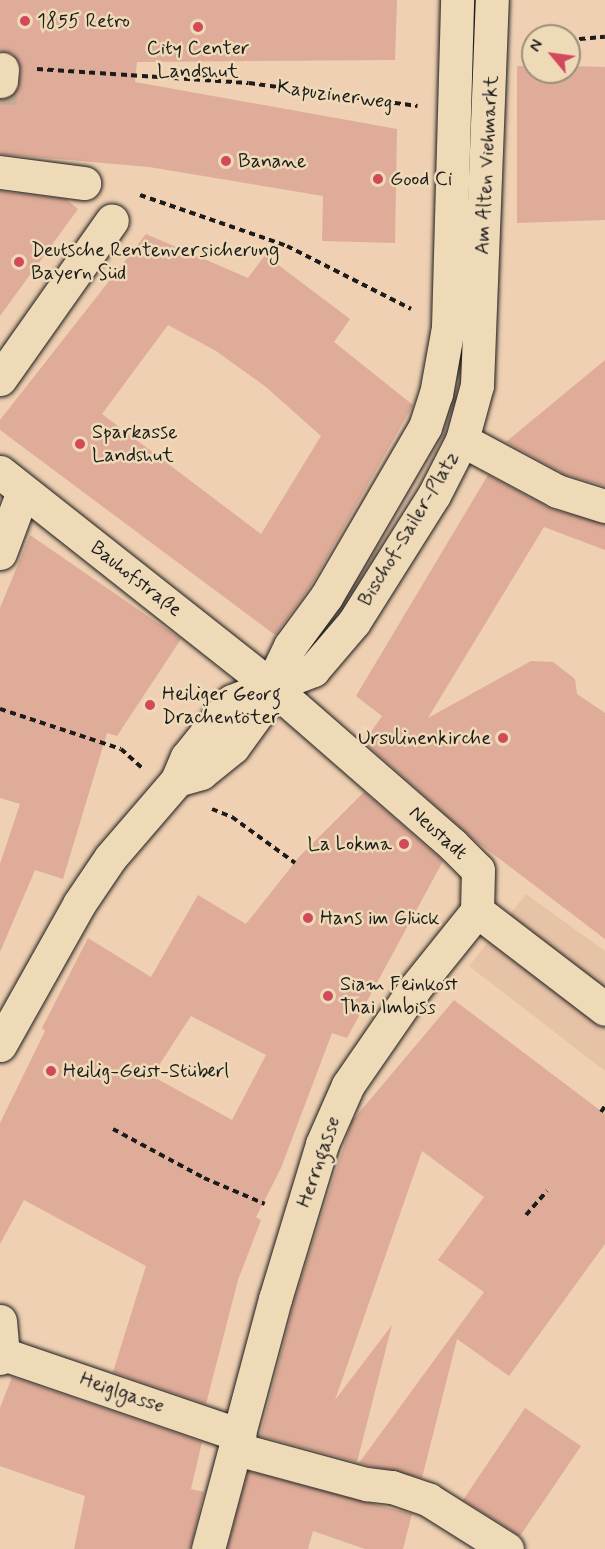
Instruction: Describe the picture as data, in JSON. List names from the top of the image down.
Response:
{
  "streets": {
    "street": [
      "Am Alten Viehmarkt",
      "Bischof-Sailer-Platz",
      "Bauhofstraße",
      "Neustadt",
      "Herrngasse",
      "Heiglgasse"
    ],
    "path": ["Kapuzinerweg"]
  },
  "crossings": [
    ["Kapuzinerweg", "Am Alten Viehmarkt"],
    ["Am Alten Viehmarkt", "Bischof-Sailer-Platz"],
    ["Bischof-Sailer-Platz", "Bauhofstraße"],
    ["Bischof-Sailer-Platz", "Neustadt"],
    ["Bauhofstraße", "Neustadt"],
    ["Neustadt", "Herrngasse"],
    ["Herrngasse", "Heiglgasse"]
  ],
  "places": [
    "1855 Retro",
    "City Center Landshut",
    "Banane",
    "Good Ci",
    "Deutsche Rentenversicherung Bayern Süd",
    "Sparkasse Landshut",
    "Heiliger Georg Drachentöter",
    "Ursulinenkirche",
    "La Lokma",
    "Hans im Glück",
    "Siam Feinkost Thai Imbiss",
    "Heilig-Geist-Stüberl"
  ],
  "north": "top left"
}
